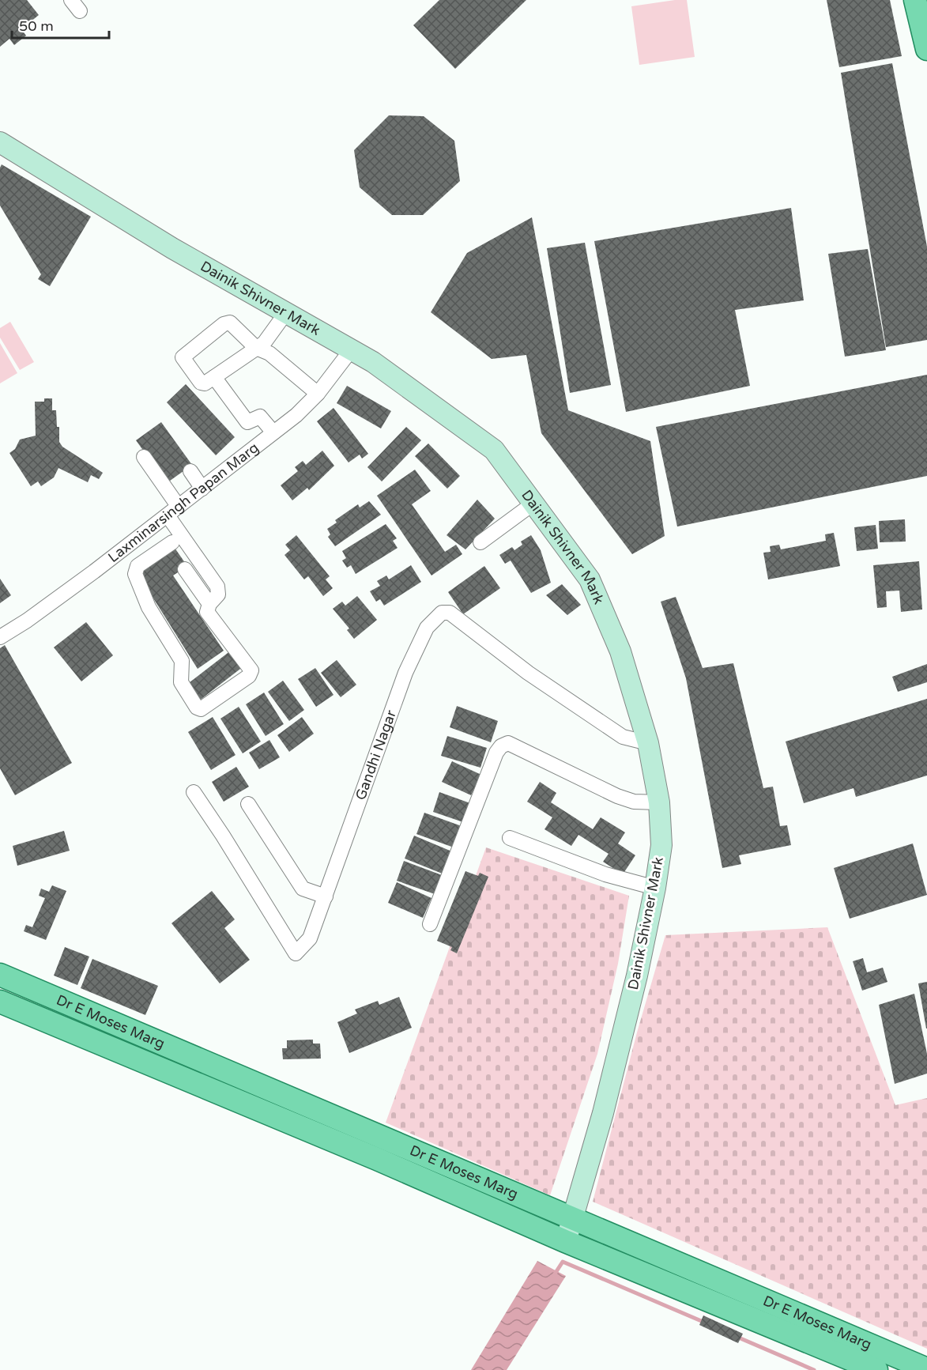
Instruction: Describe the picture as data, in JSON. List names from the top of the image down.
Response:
{
  "streets": {
    "main road": ["Dainik Shivner Mark", "Dr E Moses Marg"],
    "street": ["Laxminarsingh Papan Marg", "Gandhi Nagar"]
  },
  "crossings": [
    ["Dainik Shivner Mark", "Laxminarsingh Papan Marg"],
    ["Dainik Shivner Mark", "Gandhi Nagar"],
    ["Dainik Shivner Mark", "Dr E Moses Marg"]
  ],
  "scale_bar": "50 m"
}
